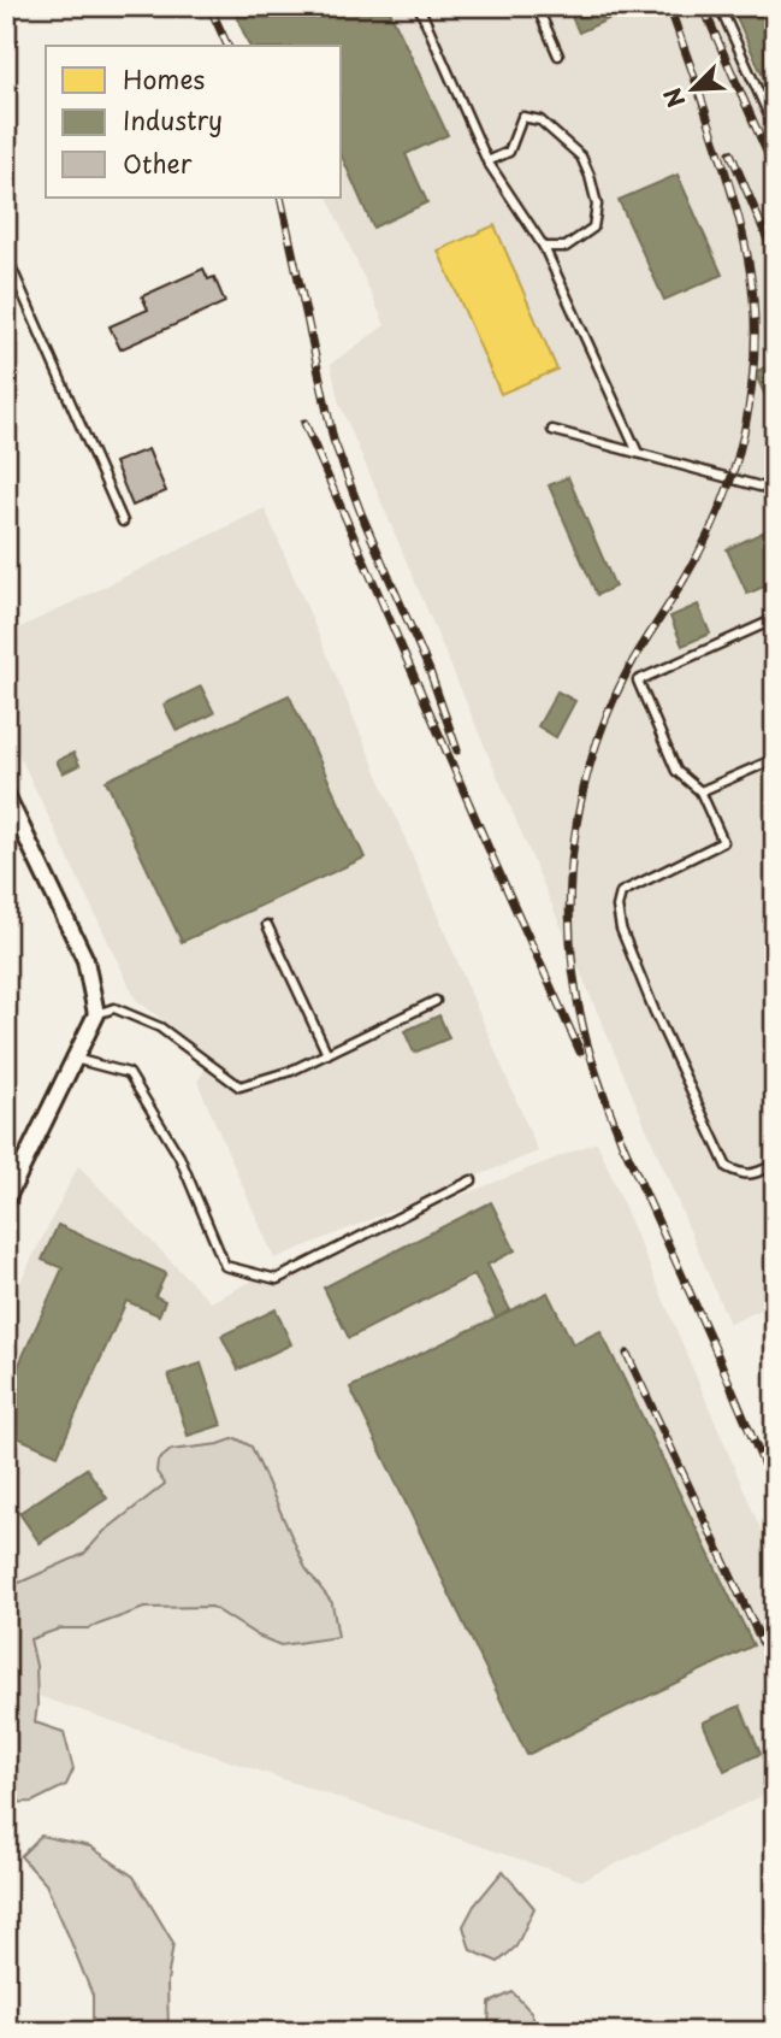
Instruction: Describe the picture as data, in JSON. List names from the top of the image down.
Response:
{
  "legend": ["Homes", "Industry", "Other"],
  "north": "bottom left"
}
